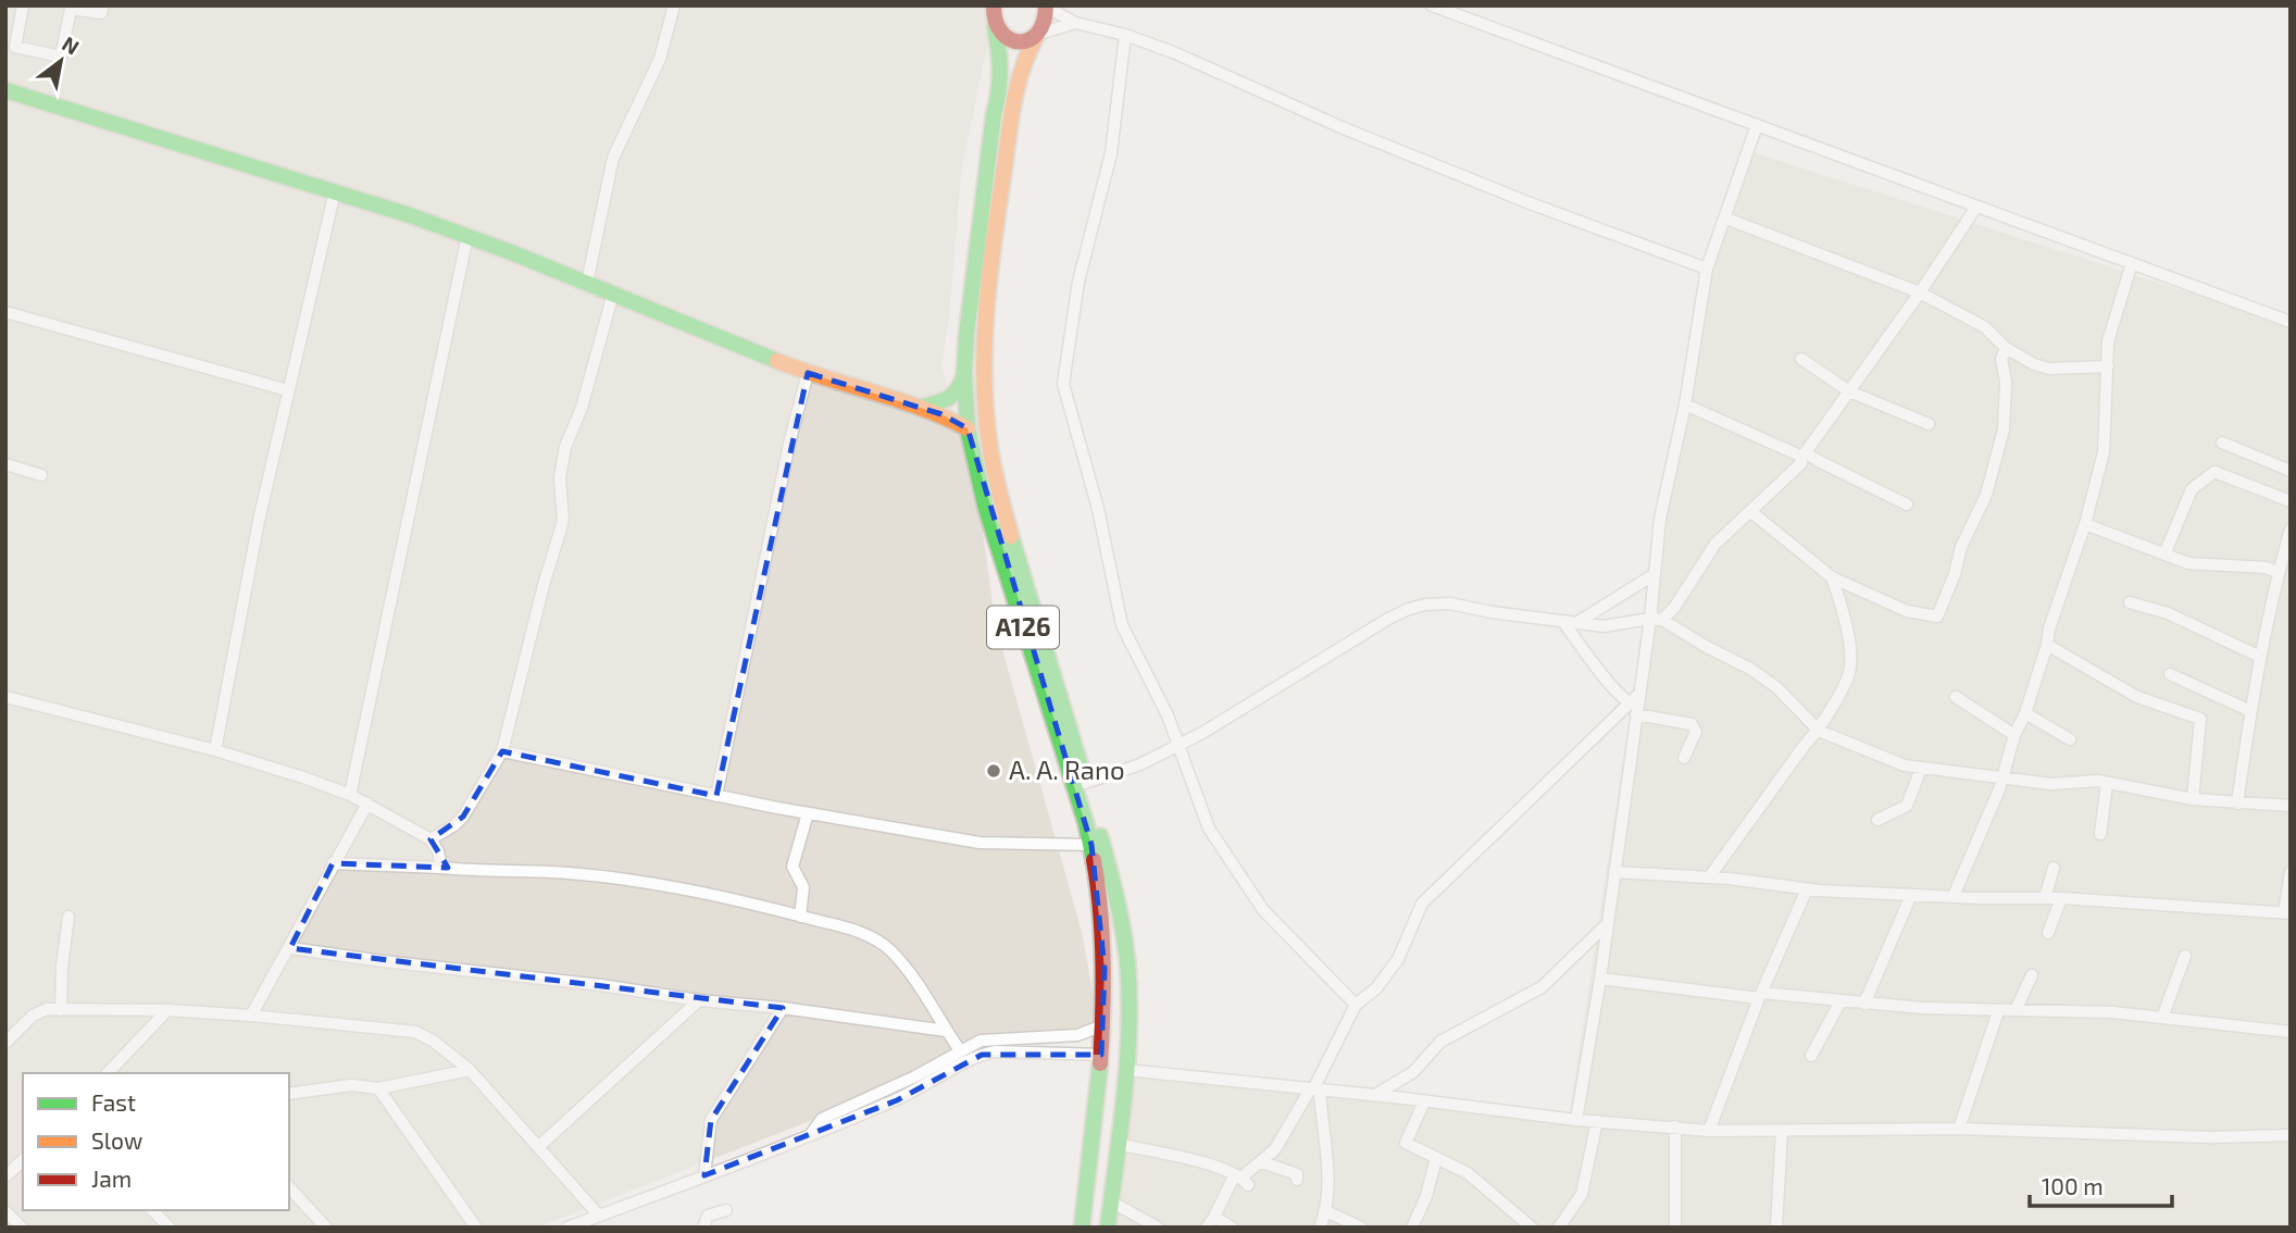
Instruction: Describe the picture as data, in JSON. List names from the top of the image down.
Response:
{
  "streets": {
    "main road": ["A126"]
  },
  "places": ["A. A. Rano"],
  "legend": ["Fast", "Slow", "Jam"],
  "scale_bar": "100 m",
  "north": "top right"
}
